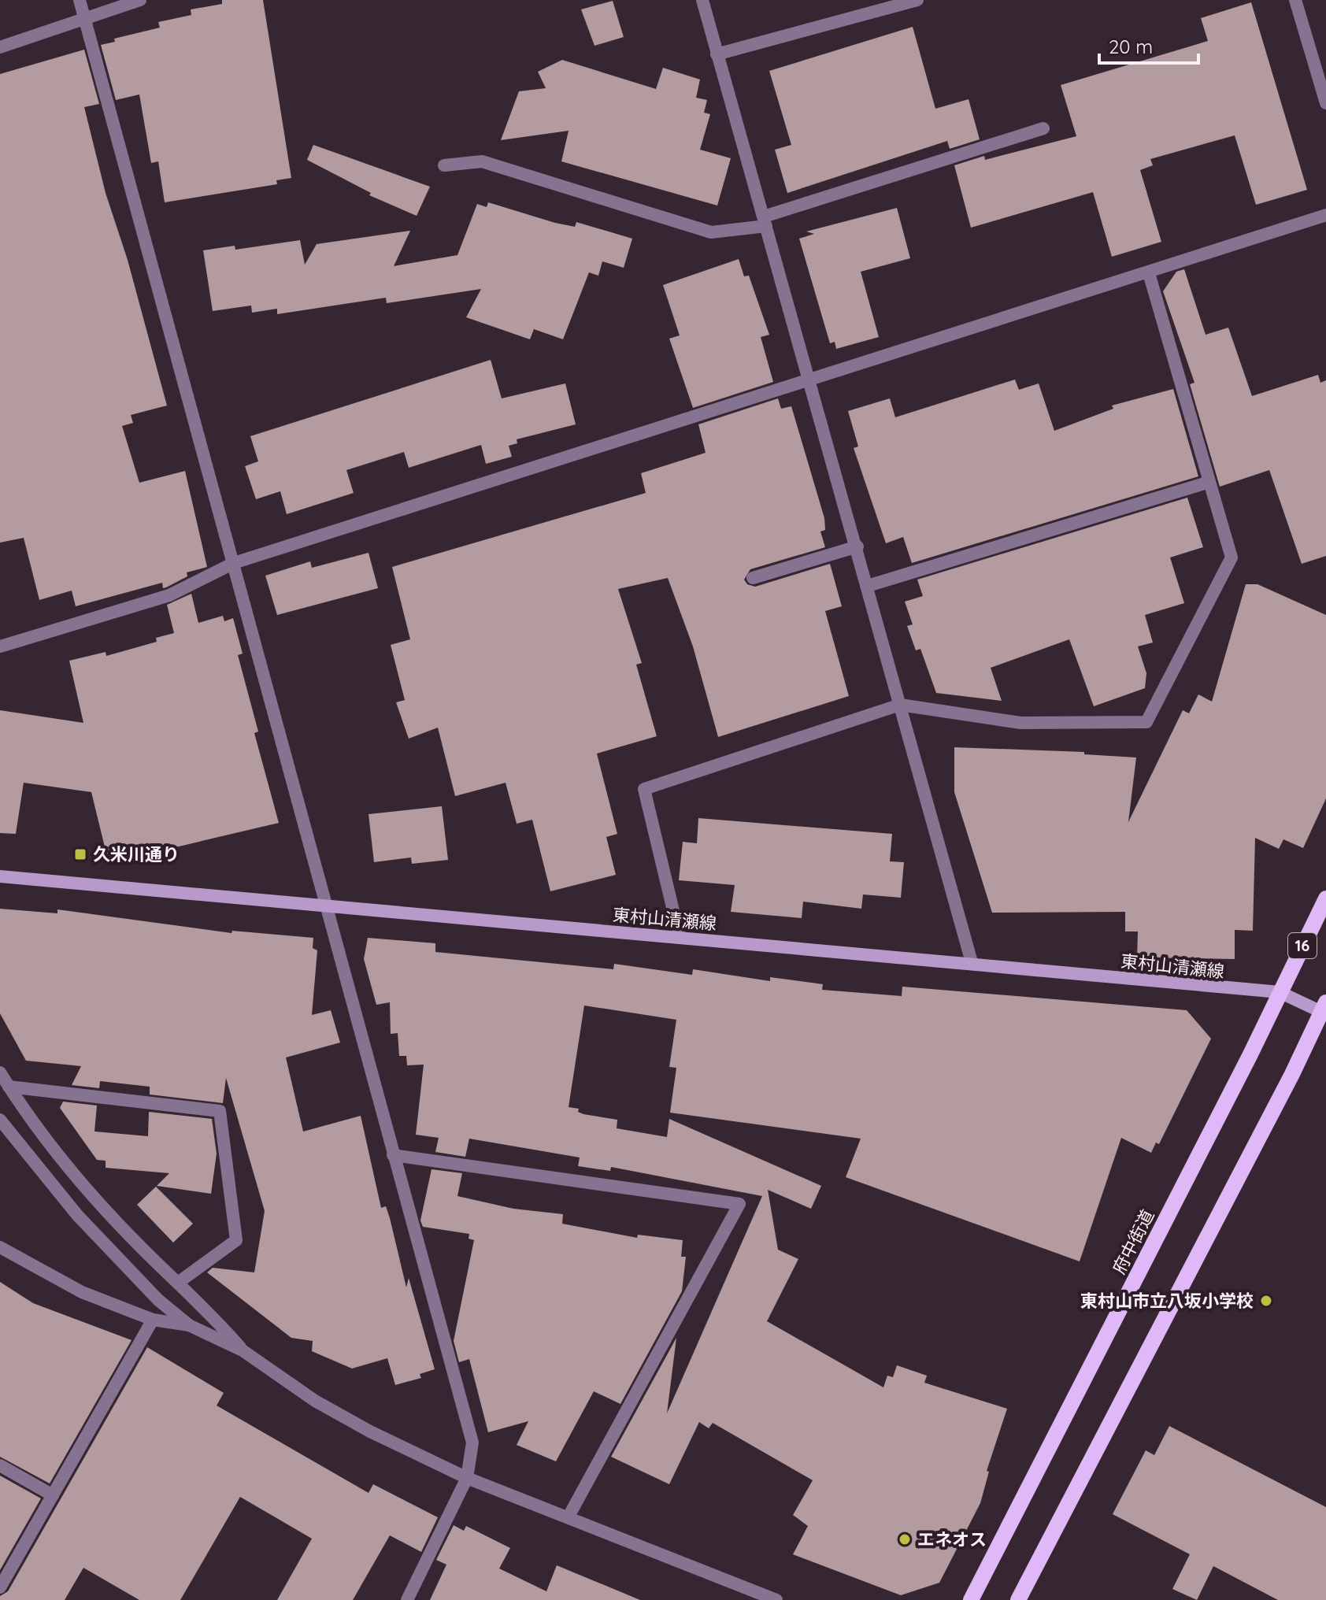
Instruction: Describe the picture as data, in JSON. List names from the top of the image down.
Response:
{
  "streets": {
    "main road": ["東村山清瀬線", "16", "府中街道"]
  },
  "crossings": [
    ["東村山清瀬線", "府中街道"]
  ],
  "places": {
    "transit": ["久米川通り"],
    "other": ["東村山市立八坂小学校", "エネオス"]
  },
  "scale_bar": "20 m"
}
